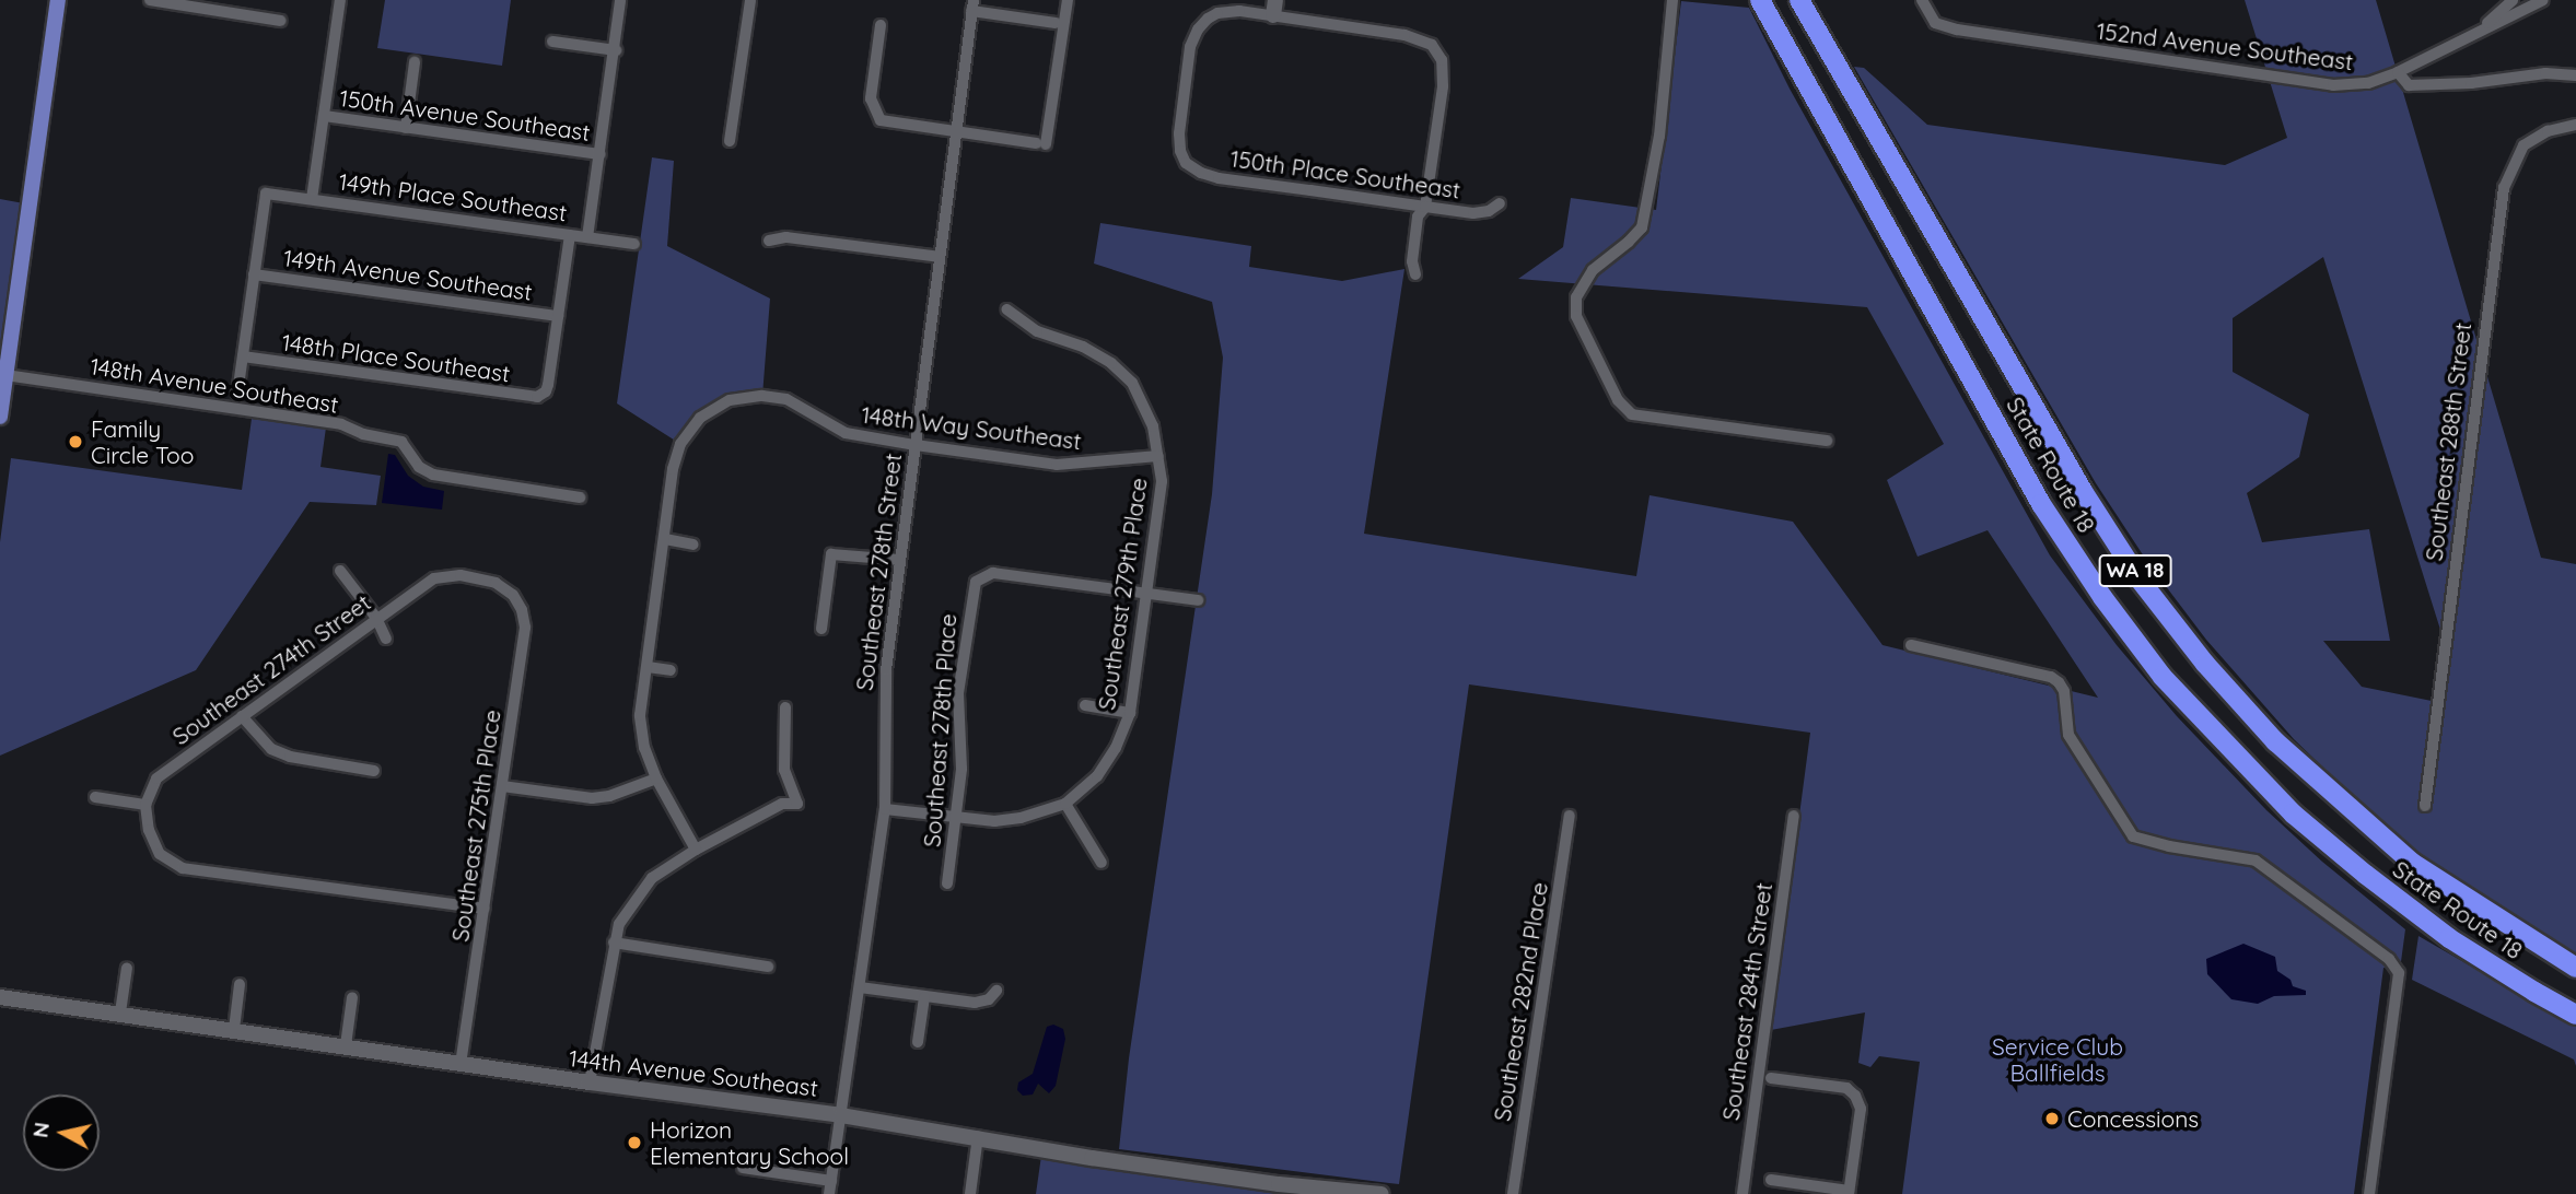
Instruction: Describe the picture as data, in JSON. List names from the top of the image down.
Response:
{
  "streets": {
    "highway": ["State Route 18", "WA 18"],
    "street": [
      "152nd Avenue Southeast",
      "150th Avenue Southeast",
      "150th Place Southeast",
      "149th Place Southeast",
      "149th Avenue Southeast",
      "148th Place Southeast",
      "148th Avenue Southeast",
      "148th Way Southeast",
      "Southeast 288th Street",
      "Southeast 278th Street",
      "Southeast 279th Place",
      "Southeast 274th Street",
      "Southeast 278th Place",
      "Southeast 275th Place",
      "Southeast 282nd Place",
      "Southeast 284th Street",
      "144th Avenue Southeast"
    ]
  },
  "crossings": [
    ["149th Place Southeast", "149th Avenue Southeast"],
    ["149th Avenue Southeast", "148th Place Southeast"],
    ["148th Way Southeast", "Southeast 278th Street"],
    ["148th Way Southeast", "Southeast 279th Place"],
    ["Southeast 278th Street", "144th Avenue Southeast"],
    ["Southeast 279th Place", "Southeast 278th Place"],
    ["Southeast 274th Street", "Southeast 275th Place"],
    ["Southeast 275th Place", "144th Avenue Southeast"]
  ],
  "parks": ["Service Club Ballfields"],
  "places": ["Family Circle Too", "Concessions", "Horizon Elementary School"],
  "north": "left"
}
